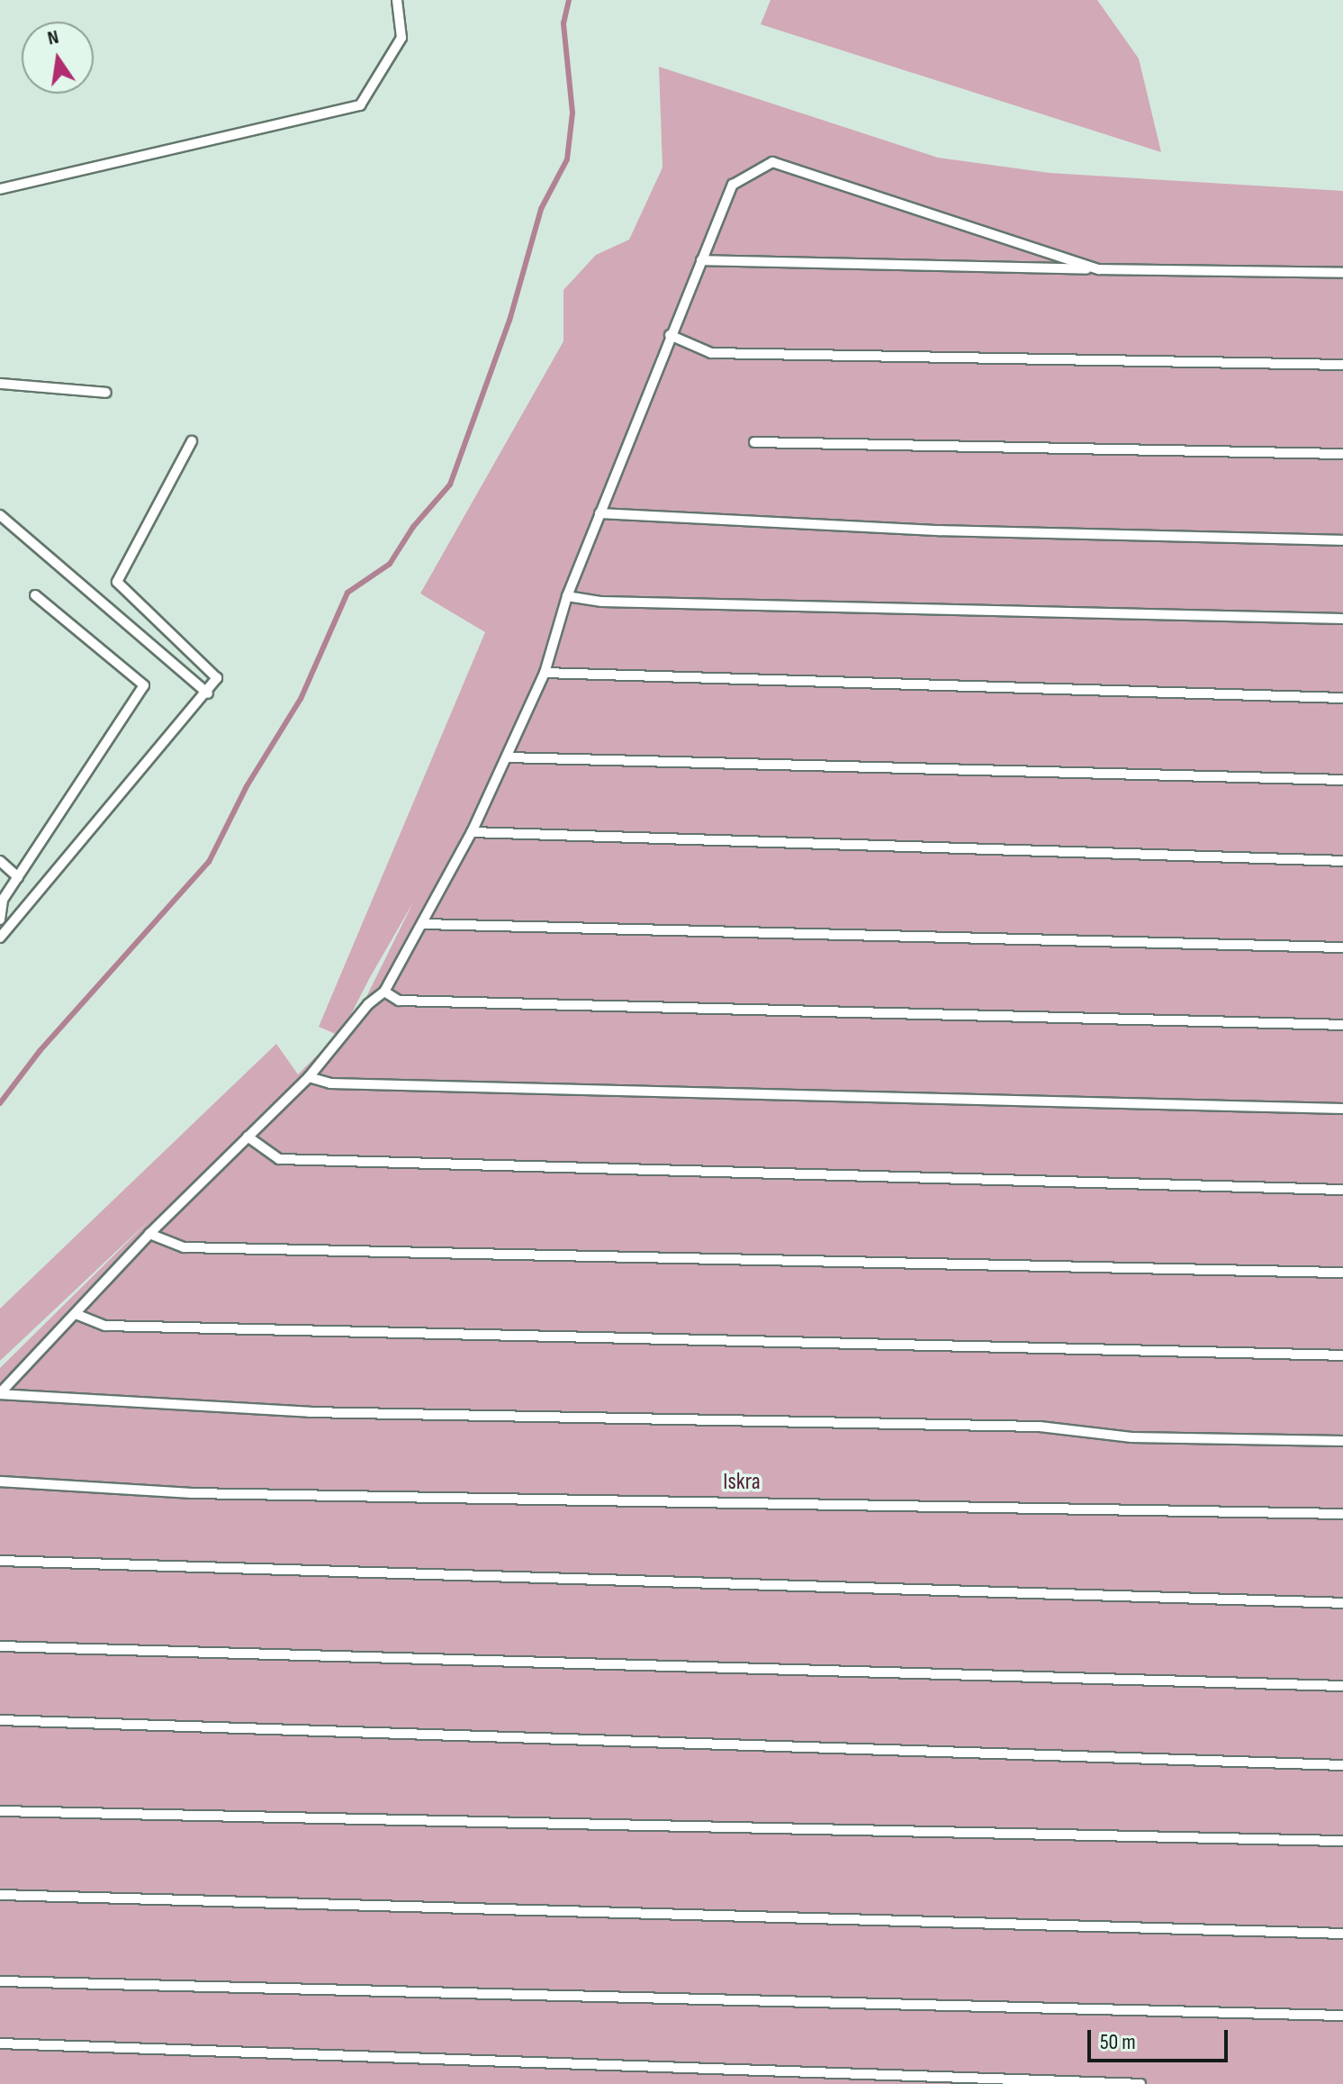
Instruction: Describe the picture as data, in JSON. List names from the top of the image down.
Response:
{
  "parks": ["Iskra"],
  "scale_bar": "50 m",
  "north": "top"
}
